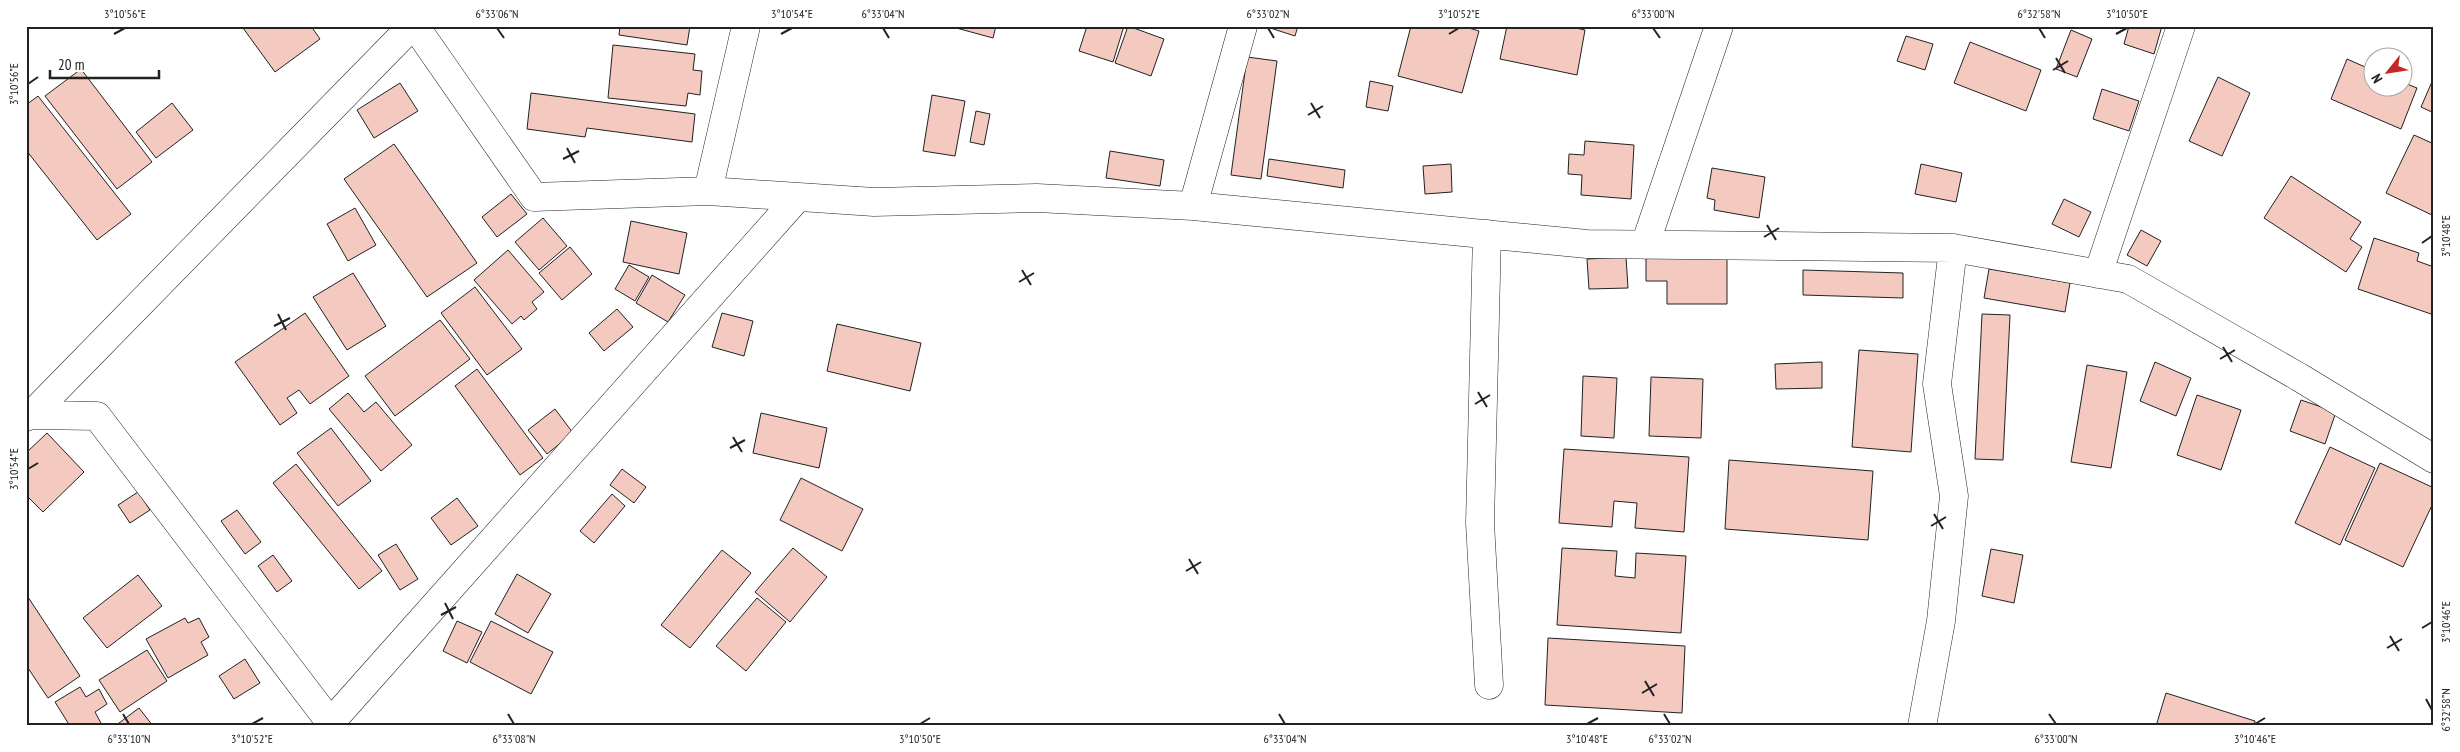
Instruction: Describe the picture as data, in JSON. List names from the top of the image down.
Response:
{
  "scale_bar": "20 m",
  "north": "bottom left",
  "coordinates": [
    "3°10'56\"E",
    "6°33'06\"N",
    "3°10'54\"E",
    "6°33'04\"N",
    "6°33'02\"N",
    "3°10'52\"E",
    "6°33'00\"N",
    "6°32'58\"N",
    "3°10'50\"E",
    "3°10'48\"E",
    "3°10'46\"E",
    "6°33'10\"N",
    "6°33'08\"N"
  ]
}
